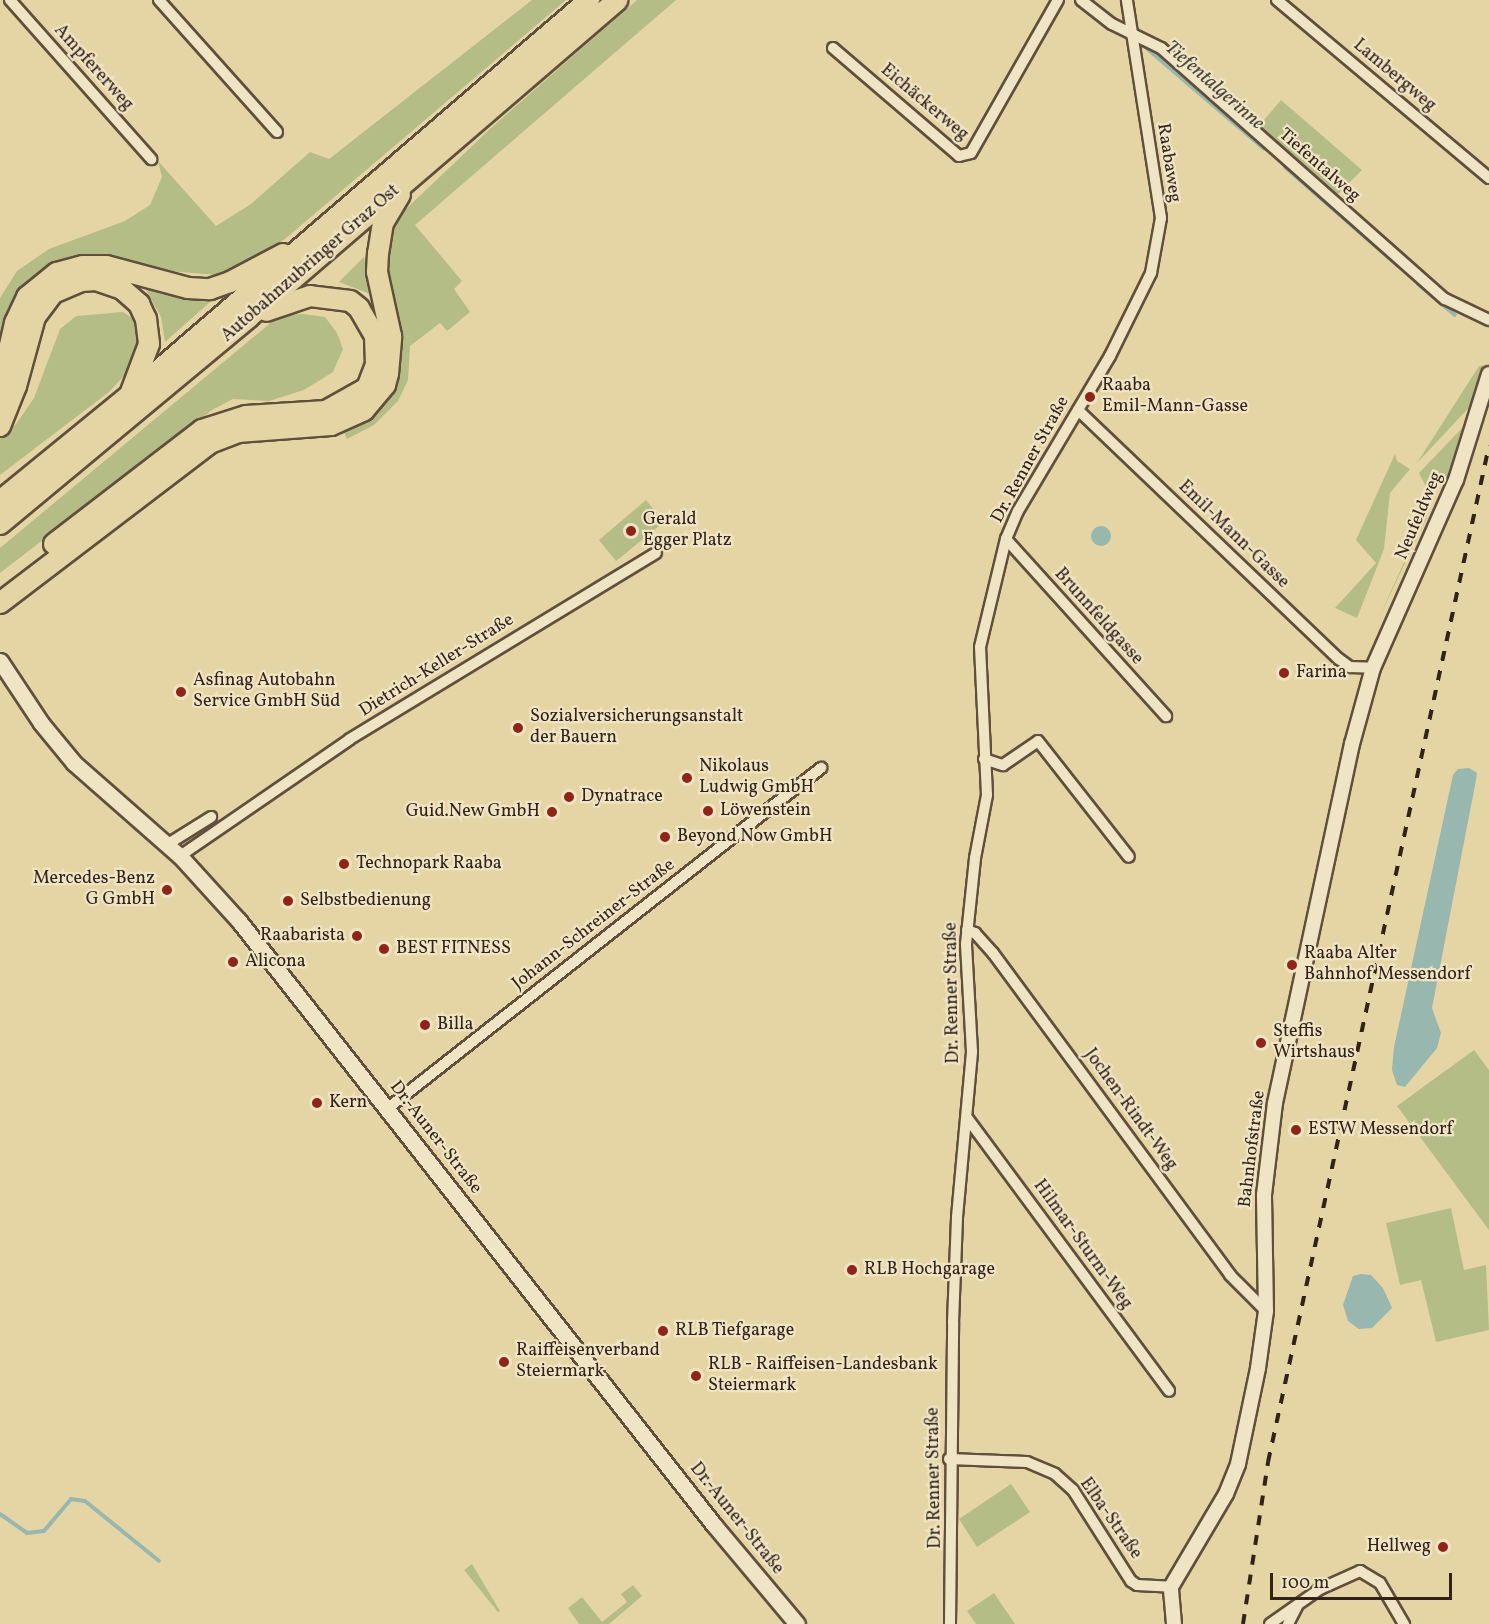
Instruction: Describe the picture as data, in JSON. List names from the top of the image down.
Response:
{
  "streets": {
    "highway": ["Autobahnzubringer Graz Ost"],
    "main road": ["Dr.-Auner-Straße"],
    "street": [
      "Ampfererweg",
      "Lambergweg",
      "Eichäckerweg",
      "Raabaweg",
      "Tiefentalweg",
      "Dr. Renner Straße",
      "Neufeldweg",
      "Emil-Mann-Gasse",
      "Brunnfeldgasse",
      "Dietrich-Keller-Straße",
      "Johann-Schreiner-Straße",
      "Jochen-Rindt-Weg",
      "Bahnhofstraße",
      "Hilmar-Sturm-Weg",
      "Elba-Straße"
    ]
  },
  "crossings": [
    ["Raabaweg", "Tiefentalweg"],
    ["Raabaweg", "Dr. Renner Straße"],
    ["Dr. Renner Straße", "Emil-Mann-Gasse"],
    ["Dr. Renner Straße", "Brunnfeldgasse"],
    ["Dr. Renner Straße", "Jochen-Rindt-Weg"],
    ["Dr. Renner Straße", "Hilmar-Sturm-Weg"],
    ["Dr. Renner Straße", "Elba-Straße"],
    ["Neufeldweg", "Emil-Mann-Gasse"],
    ["Neufeldweg", "Bahnhofstraße"],
    ["Emil-Mann-Gasse", "Bahnhofstraße"],
    ["Dietrich-Keller-Straße", "Dr.-Auner-Straße"],
    ["Johann-Schreiner-Straße", "Dr.-Auner-Straße"],
    ["Jochen-Rindt-Weg", "Bahnhofstraße"],
    ["Bahnhofstraße", "Elba-Straße"]
  ],
  "water": ["Tiefentalgerinne"],
  "places": [
    "Raaba Emil-Mann-Gasse",
    "Gerald Egger Platz",
    "Farina",
    "Asfinag Autobahn Service GmbH Süd",
    "Sozialversicherungsanstalt der Bauern",
    "Nikolaus Ludwig GmbH",
    "Dynatrace",
    "Löwenstein",
    "Guid.New GmbH",
    "Beyond Now GmbH",
    "Technopark Raaba",
    "Mercedes-Benz G GmbH",
    "Selbstbedienung",
    "Raabarista",
    "BEST FITNESS",
    "Alicona",
    "Raaba Alter Bahnhof Messendorf",
    "Billa",
    "Steffis Wirtshaus",
    "Kern",
    "ESTW Messendorf",
    "RLB Hochgarage",
    "RLB Tiefgarage",
    "Raiffeisenverband Steiermark",
    "RLB - Raiffeisen-Landesbank Steiermark",
    "Hellweg"
  ],
  "scale_bar": "100 m"
}
